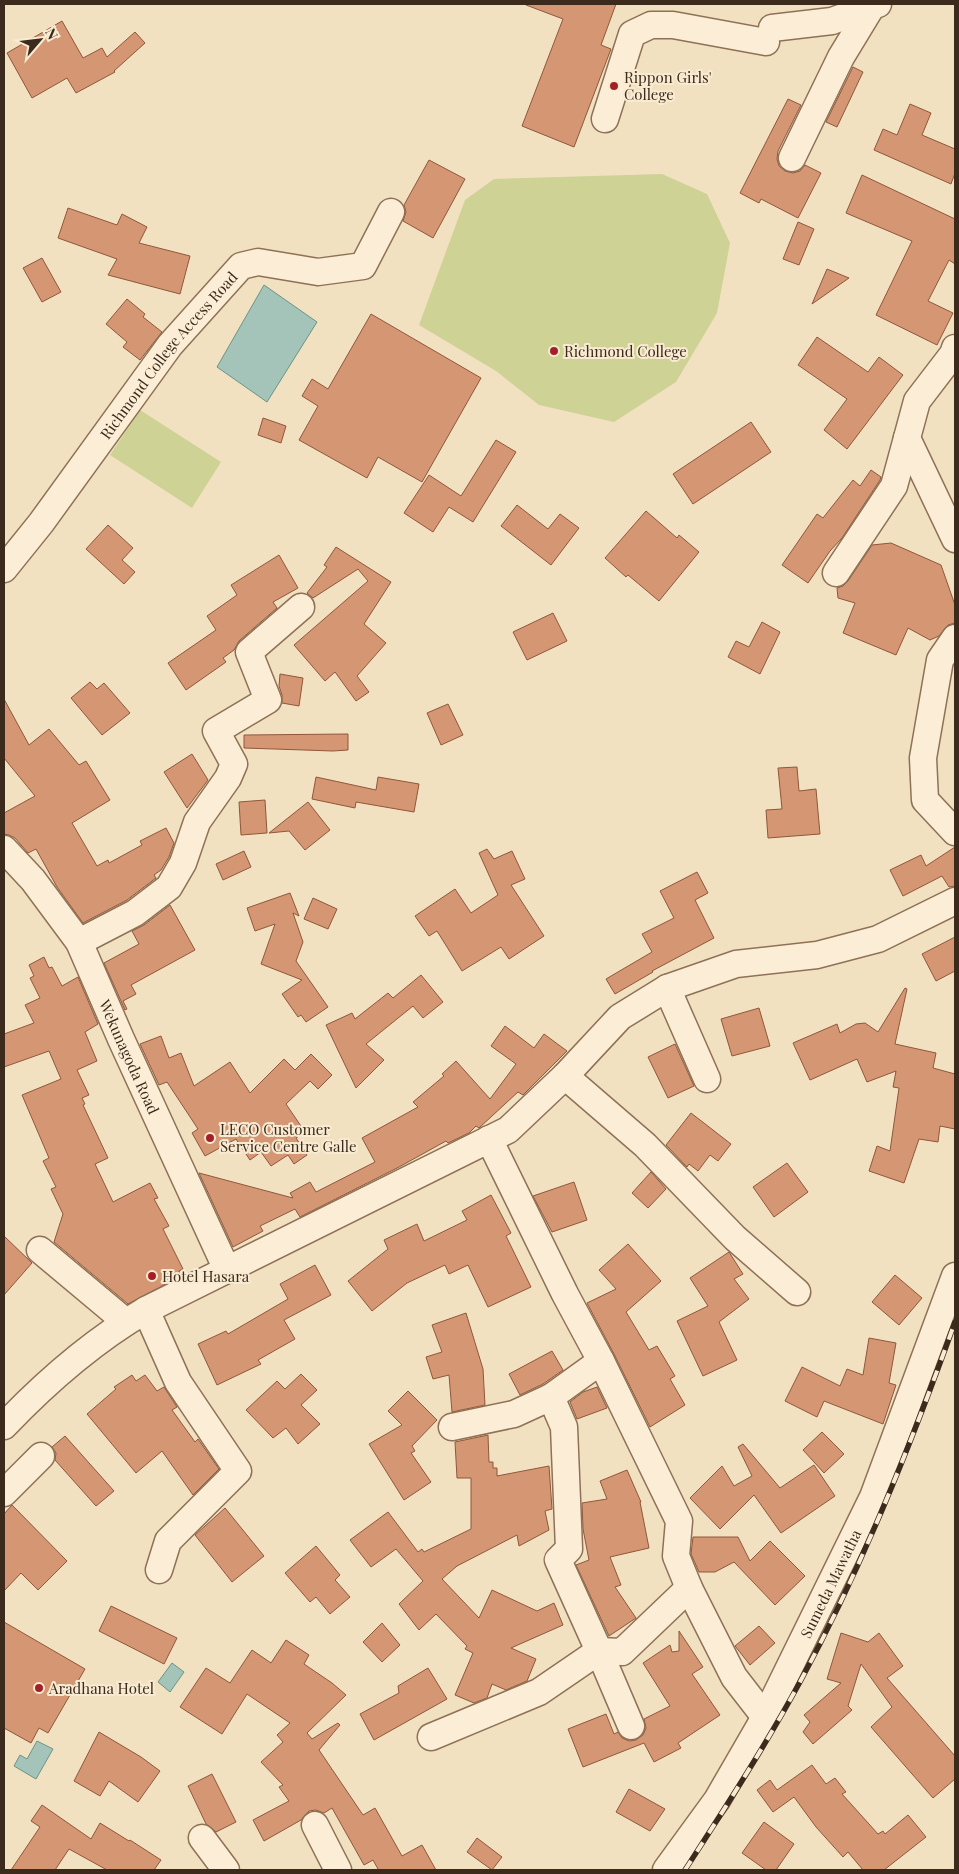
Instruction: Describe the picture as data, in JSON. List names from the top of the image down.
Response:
{
  "streets": {
    "street": ["Richmond College Access Road", "Wekunagoda Road", "Sumeda Mawatha"]
  },
  "places": [
    "Rippon Girls' College",
    "Richmond College",
    "LECO Customer Service Centre Galle",
    "Hotel Hasara",
    "Aradhana Hotel"
  ],
  "north": "top right"
}
